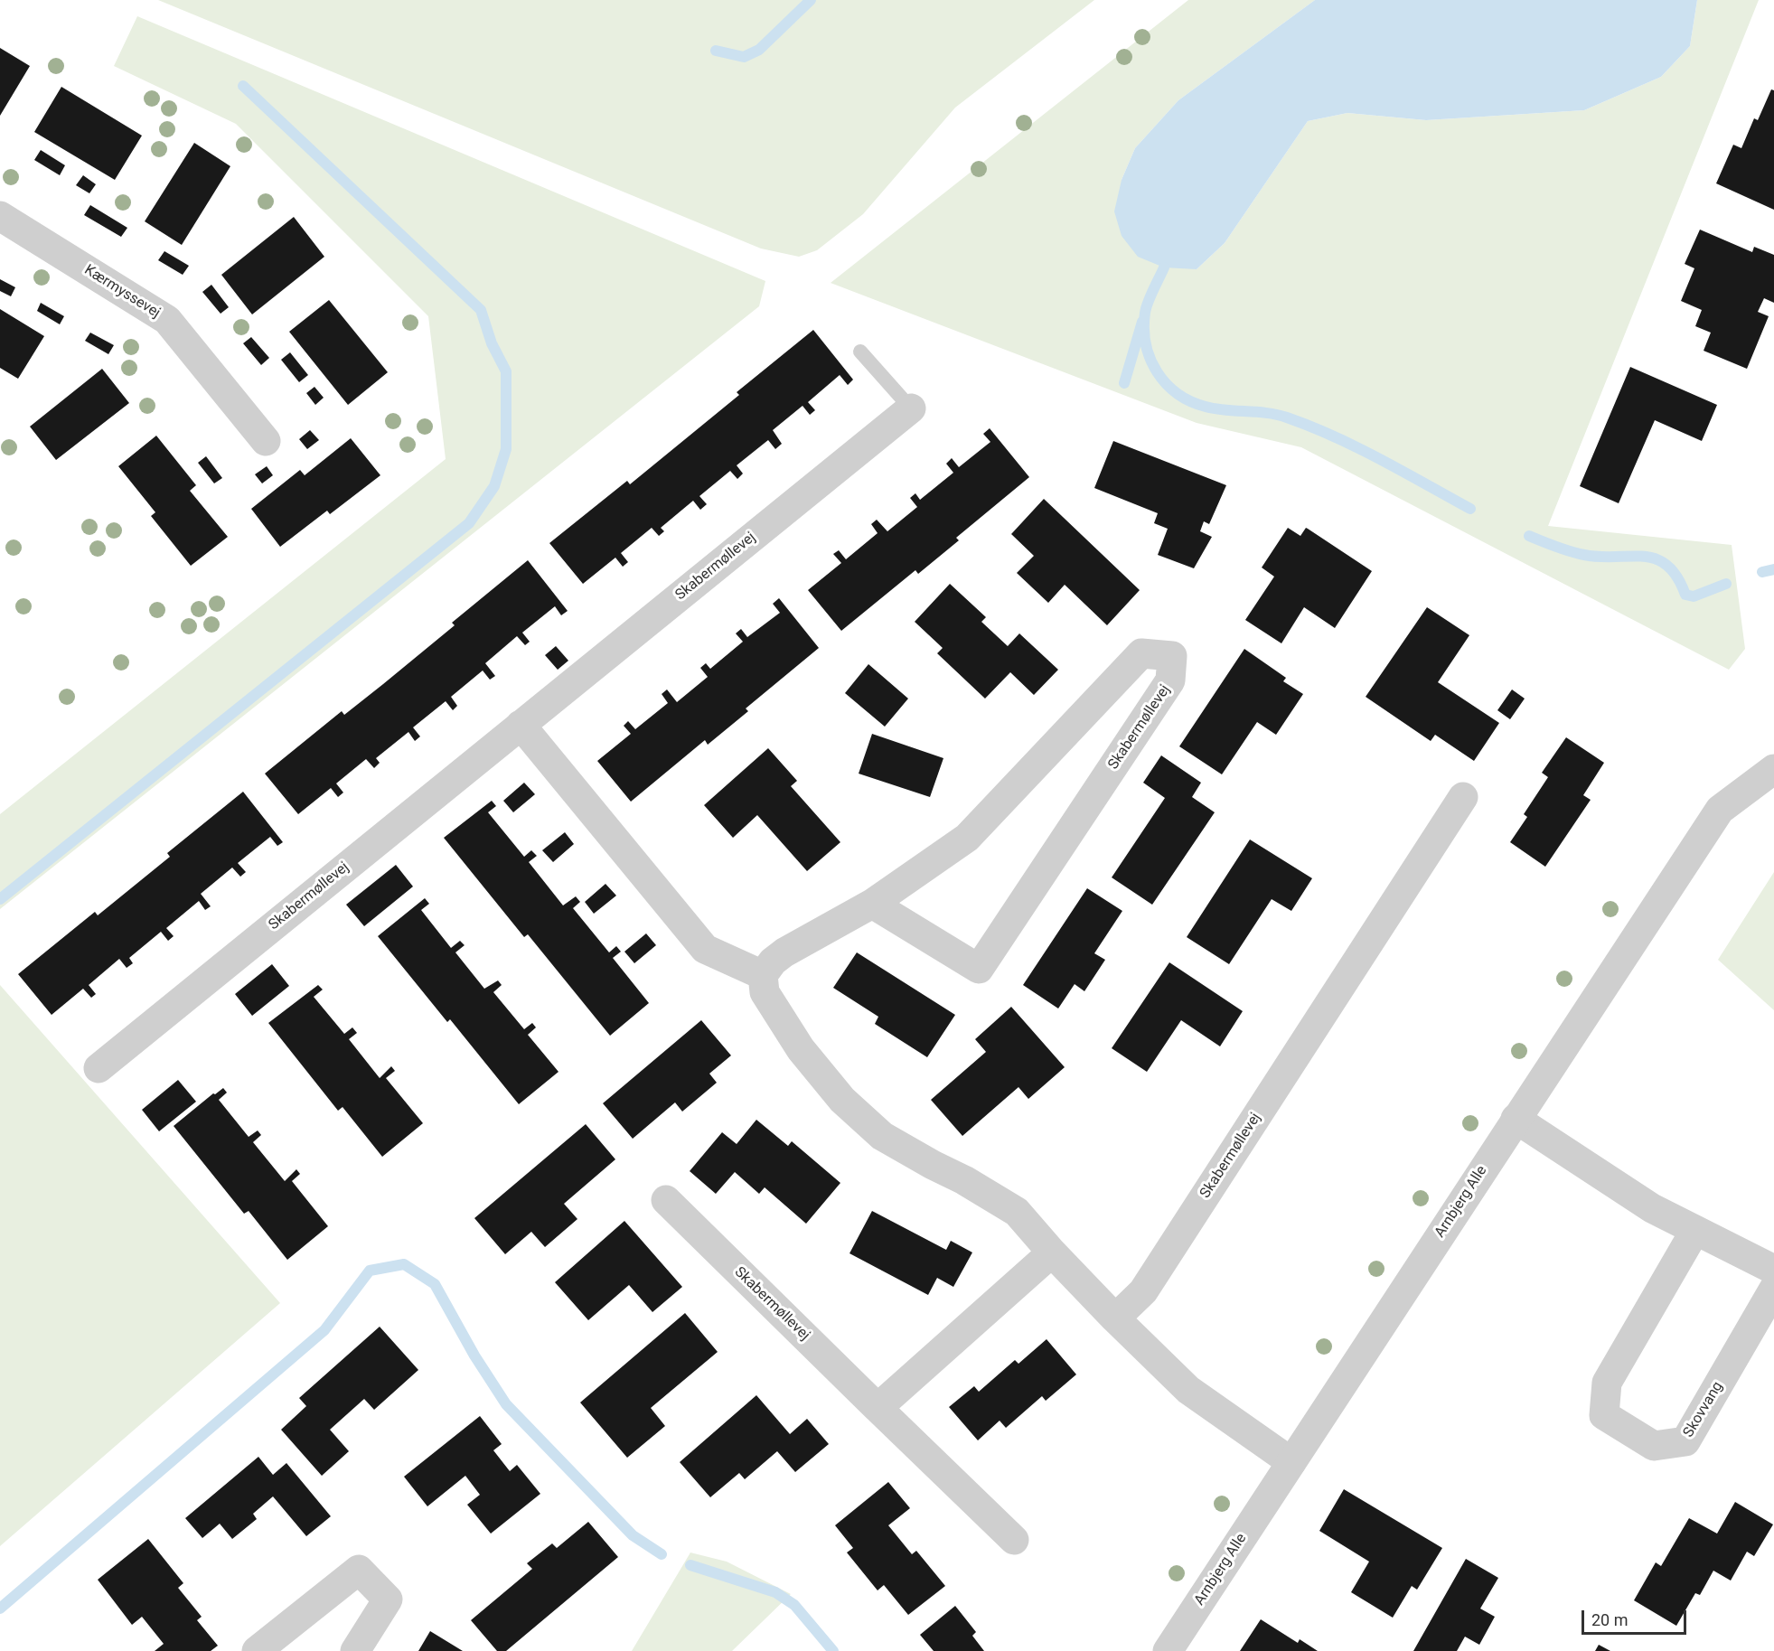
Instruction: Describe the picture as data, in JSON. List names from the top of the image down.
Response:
{
  "streets": {
    "street": [
      "Kærmyssevej",
      "Skabermøllevej",
      "Arnbjerg Alle",
      "Skovvang"
    ]
  },
  "scale_bar": "20 m"
}
